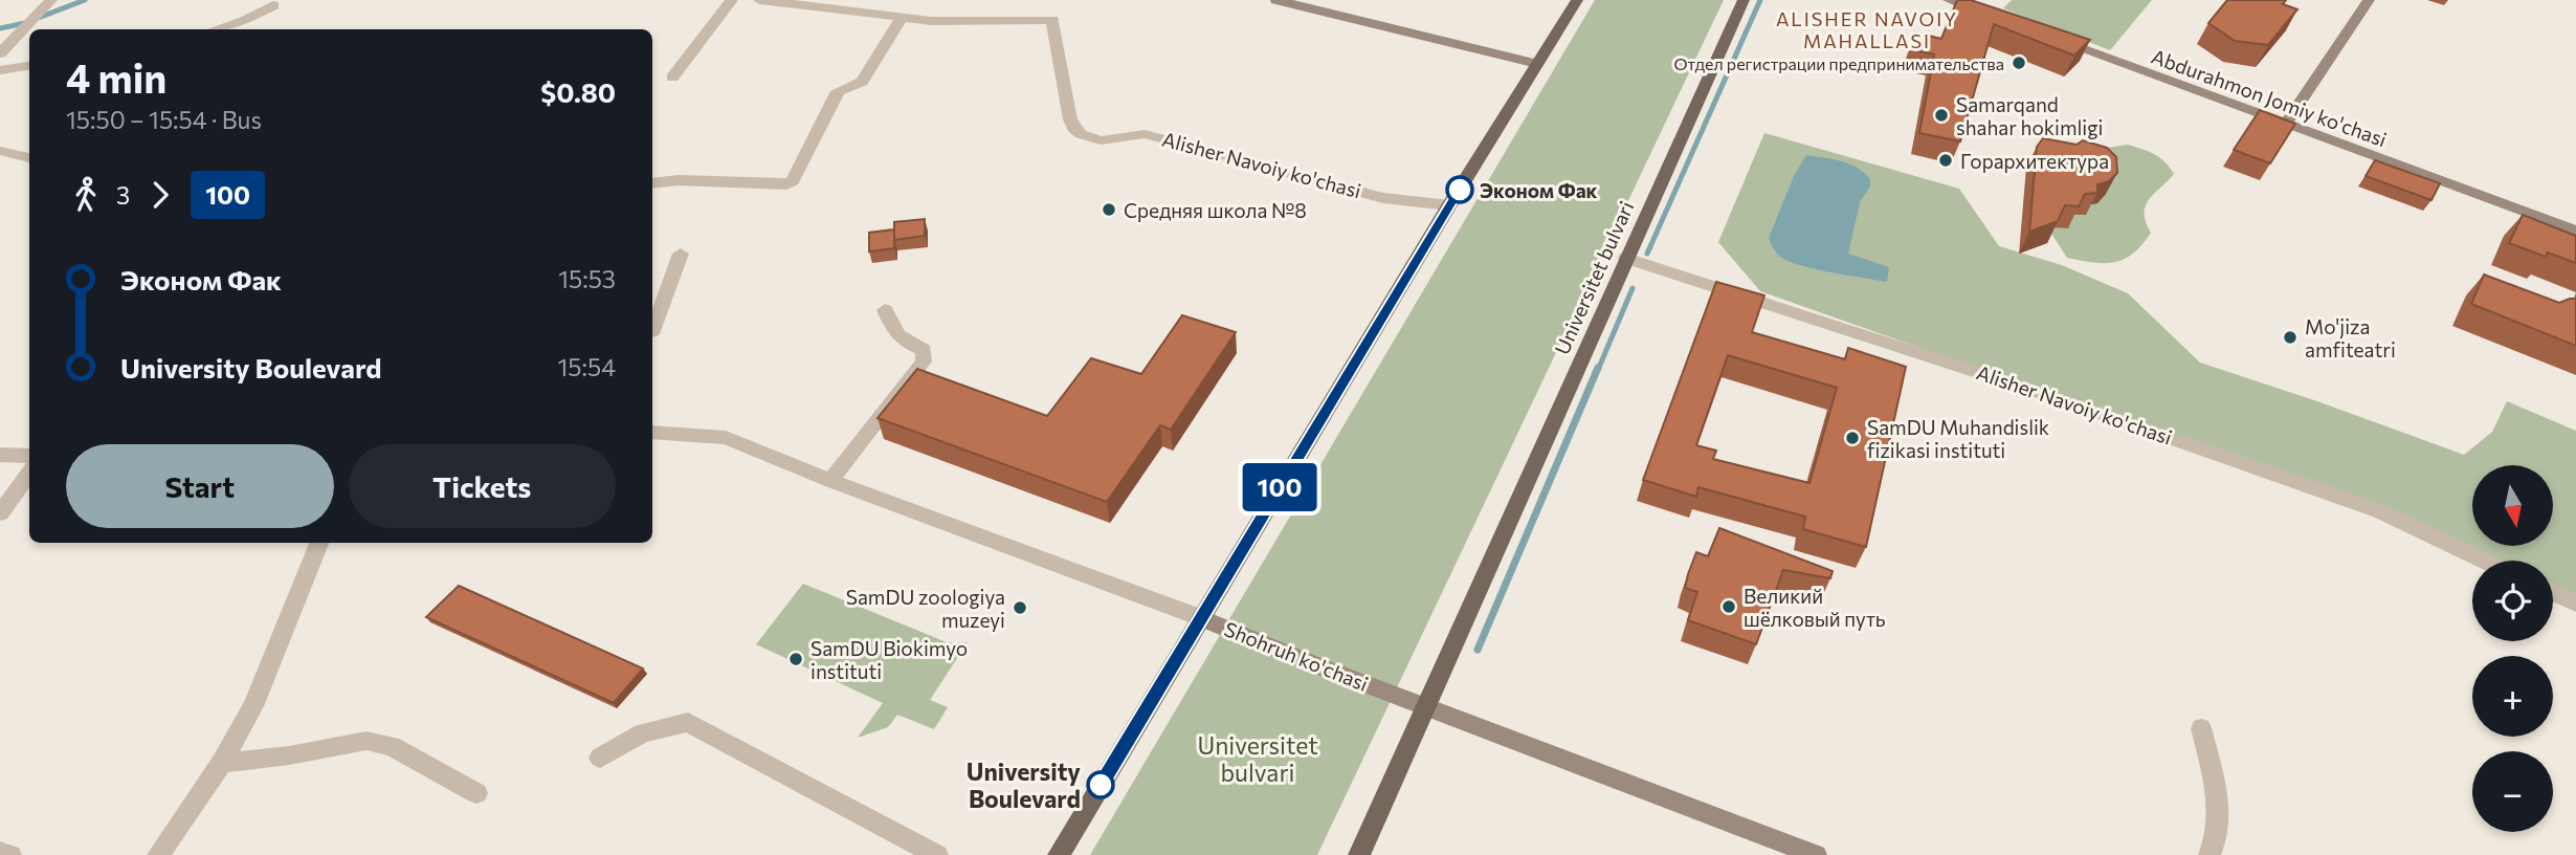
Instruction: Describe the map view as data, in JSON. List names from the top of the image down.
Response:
{
  "streets": {
    "main road": ["Abdurahmon Jomiy ko'chasi", "Universitet bulvari", "Shohruh ko'chasi"],
    "street": ["Alisher Navoiy ko'chasi"]
  },
  "crossings": [
    ["Alisher Navoiy ko'chasi", "Universitet bulvari"],
    ["Universitet bulvari", "Shohruh ko'chasi"]
  ],
  "districts": ["ALISHER NAVOIY MAHALLASI"],
  "parks": ["Universitet bulvari"],
  "places": [
    "Отдел регистрации предпринимательства",
    "Samarqand shahar hokimligi",
    "Горархитектура",
    "Эконом Фак",
    "Средняя школа №8",
    "Mo'jiza amfiteatri",
    "SamDU Muhandislik fizikasi instituti",
    "Великий шёлковый путь",
    "SamDU zoologiya muzeyi",
    "SamDU Biokimyo instituti",
    "University Boulevard"
  ],
  "lines": ["bus line 100"],
  "north": "bottom",
  "page": {
    "on_map": "100",
    "heading": ["4 min", "15:50 – 15:54 · Bus", "$0.80"],
    "legs": ["3", "100"],
    "list": [
      {
        "name": "Эконом Фак",
        "value": "15:53"
      },
      {
        "name": "University Boulevard",
        "value": "15:54"
      }
    ],
    "buttons": ["Start", "Tickets"],
    "map_buttons": ["+", "−"]
  }
}
